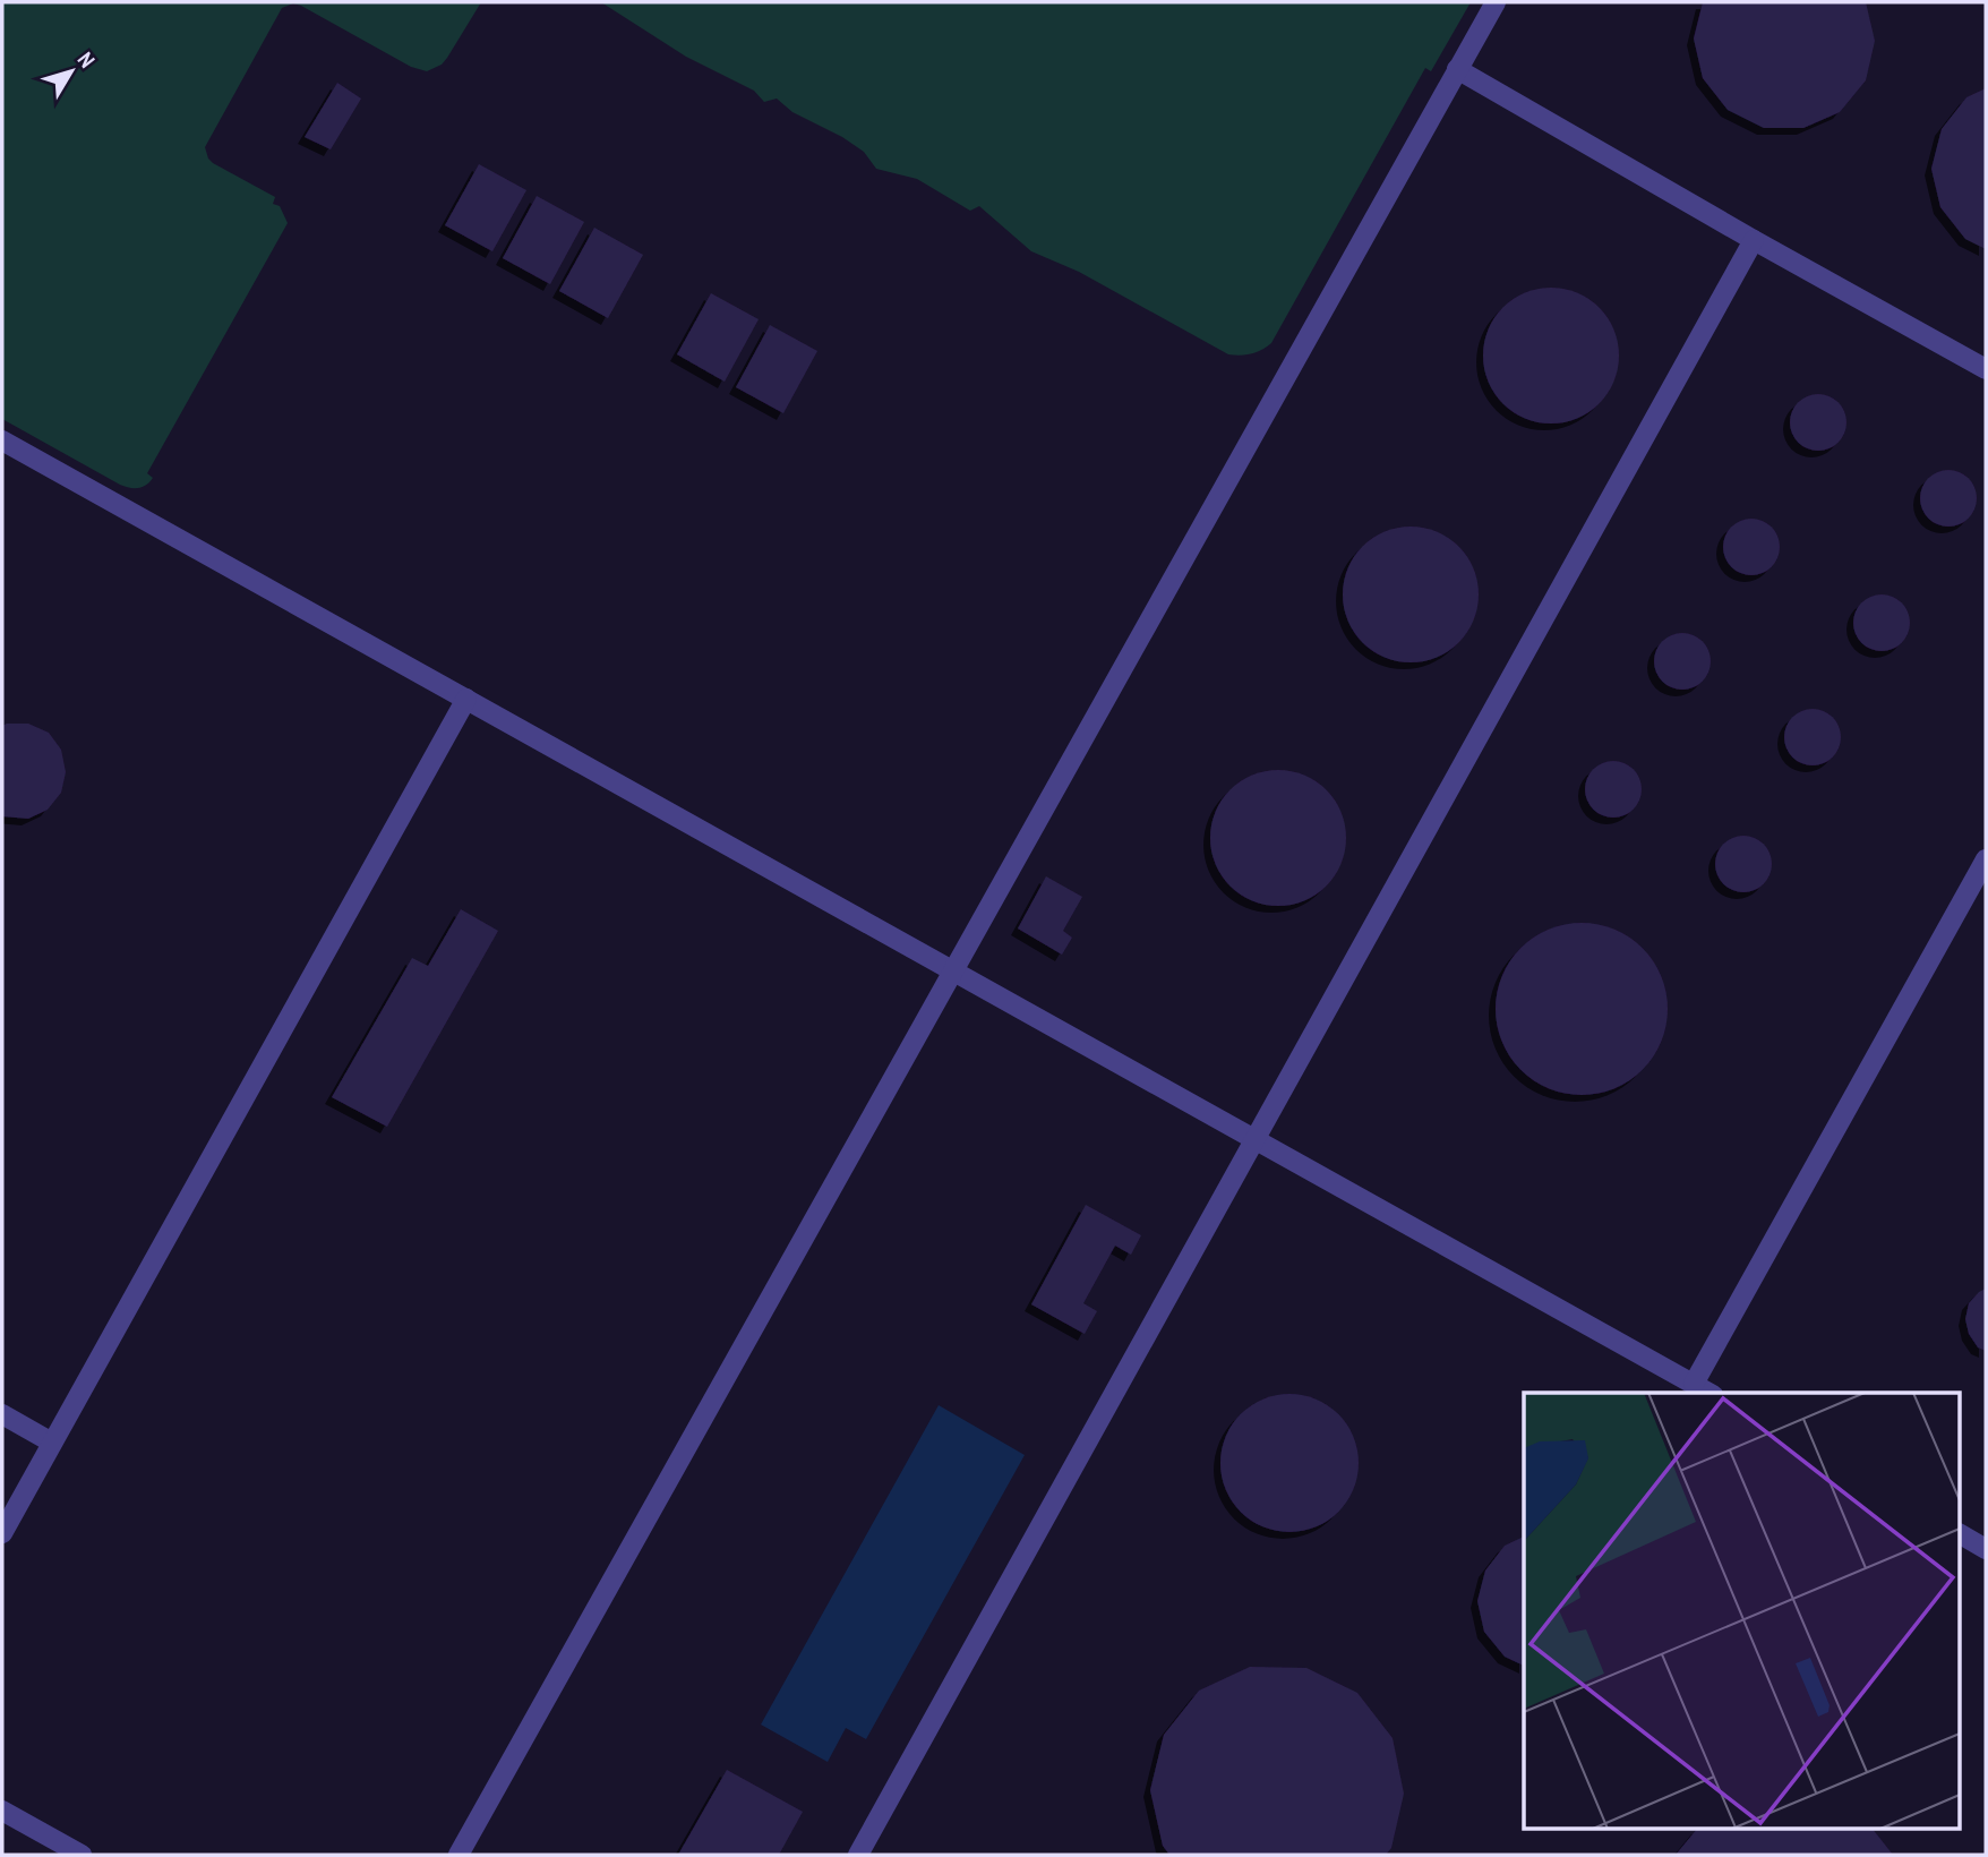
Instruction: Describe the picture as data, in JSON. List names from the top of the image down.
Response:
{
  "north": "top right"
}
